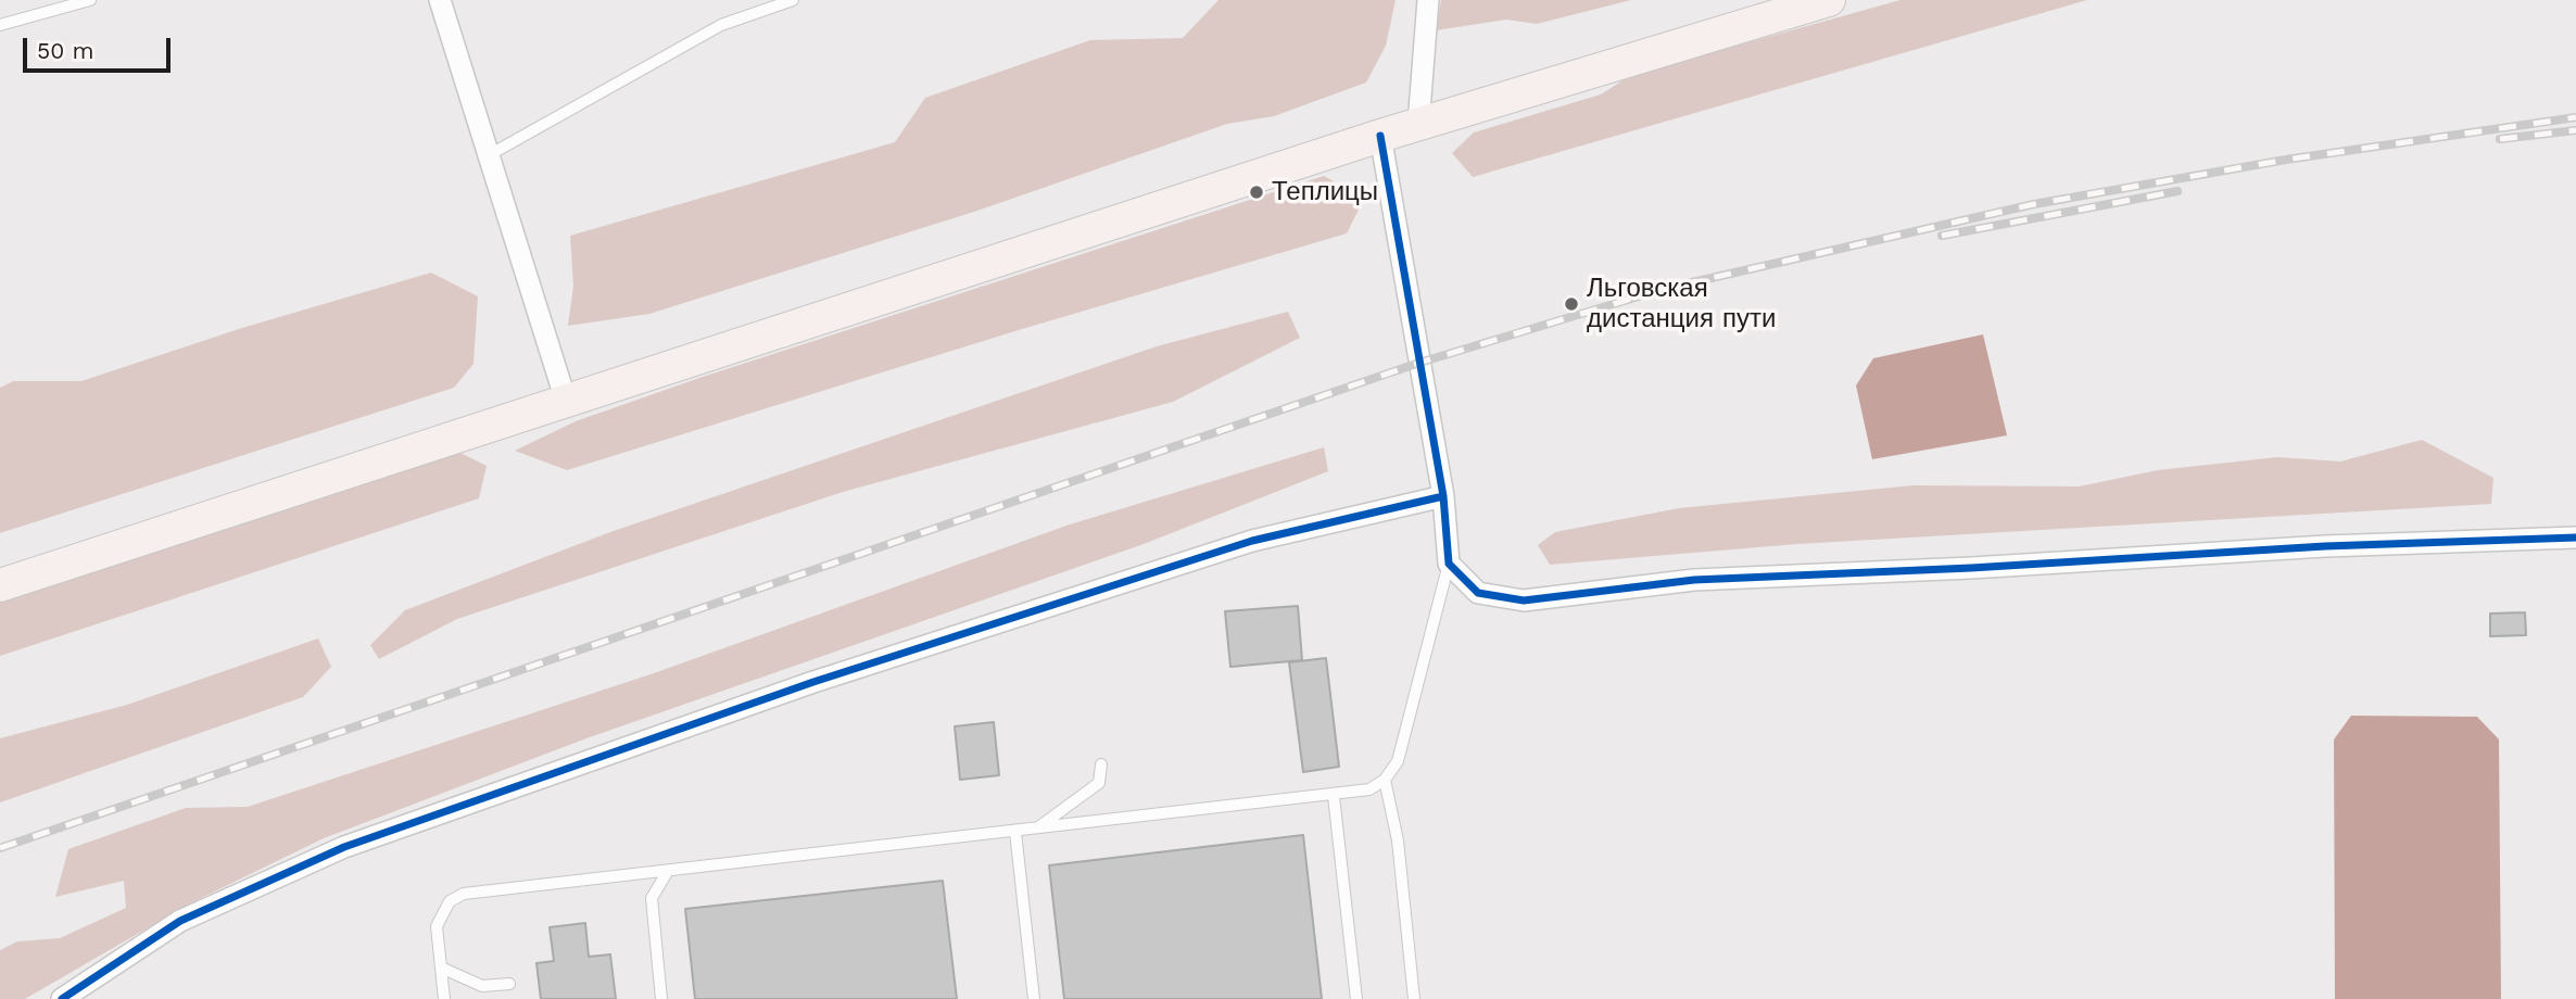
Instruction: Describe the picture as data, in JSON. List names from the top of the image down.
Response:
{
  "places": ["Теплицы", "Льговская дистанция пути"],
  "scale_bar": "50 m"
}
